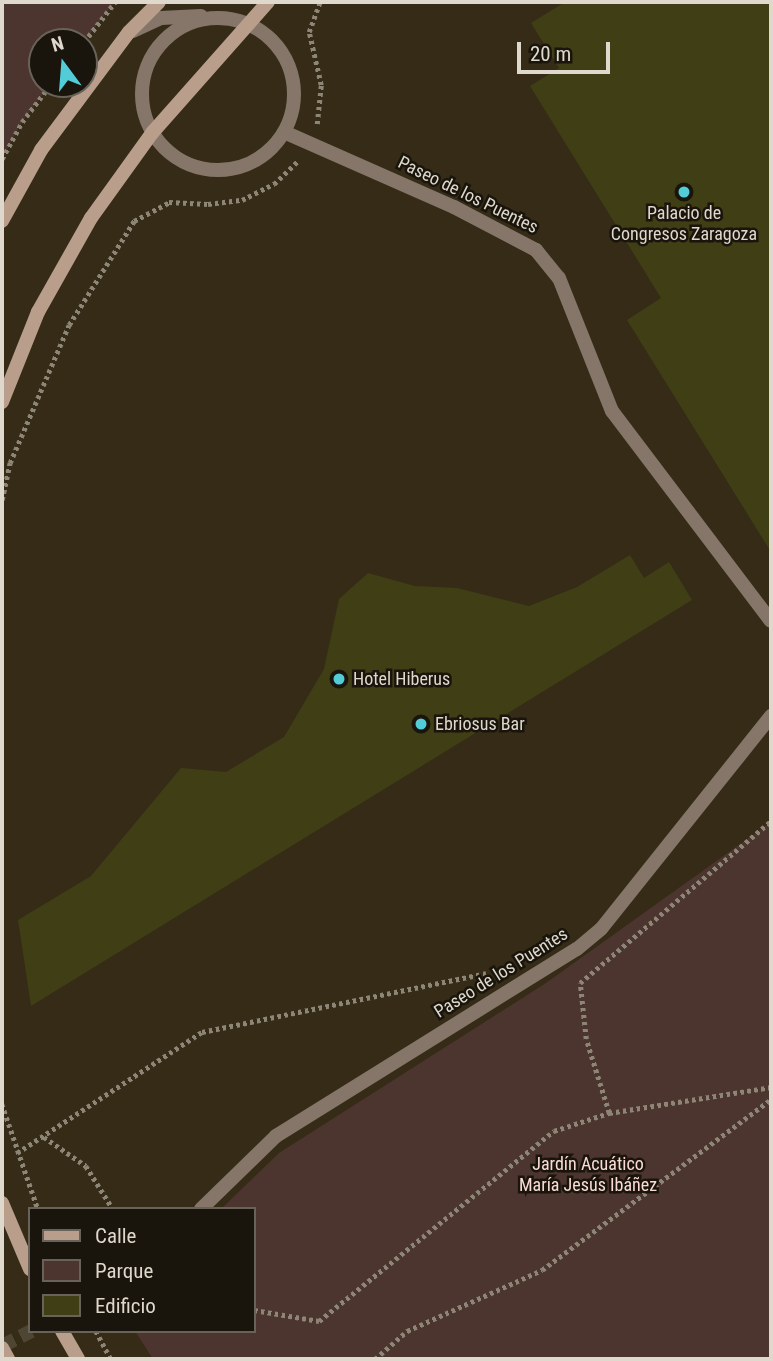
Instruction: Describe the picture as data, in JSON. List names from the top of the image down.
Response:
{
  "streets": {
    "street": ["Paseo de los Puentes"]
  },
  "parks": ["Jardín Acuático María Jesús Ibáñez"],
  "places": ["Palacio de Congresos Zaragoza", "Hotel Hiberus", "Ebriosus Bar"],
  "legend": ["Calle", "Parque", "Edificio"],
  "scale_bar": "20 m",
  "north": "top"
}
